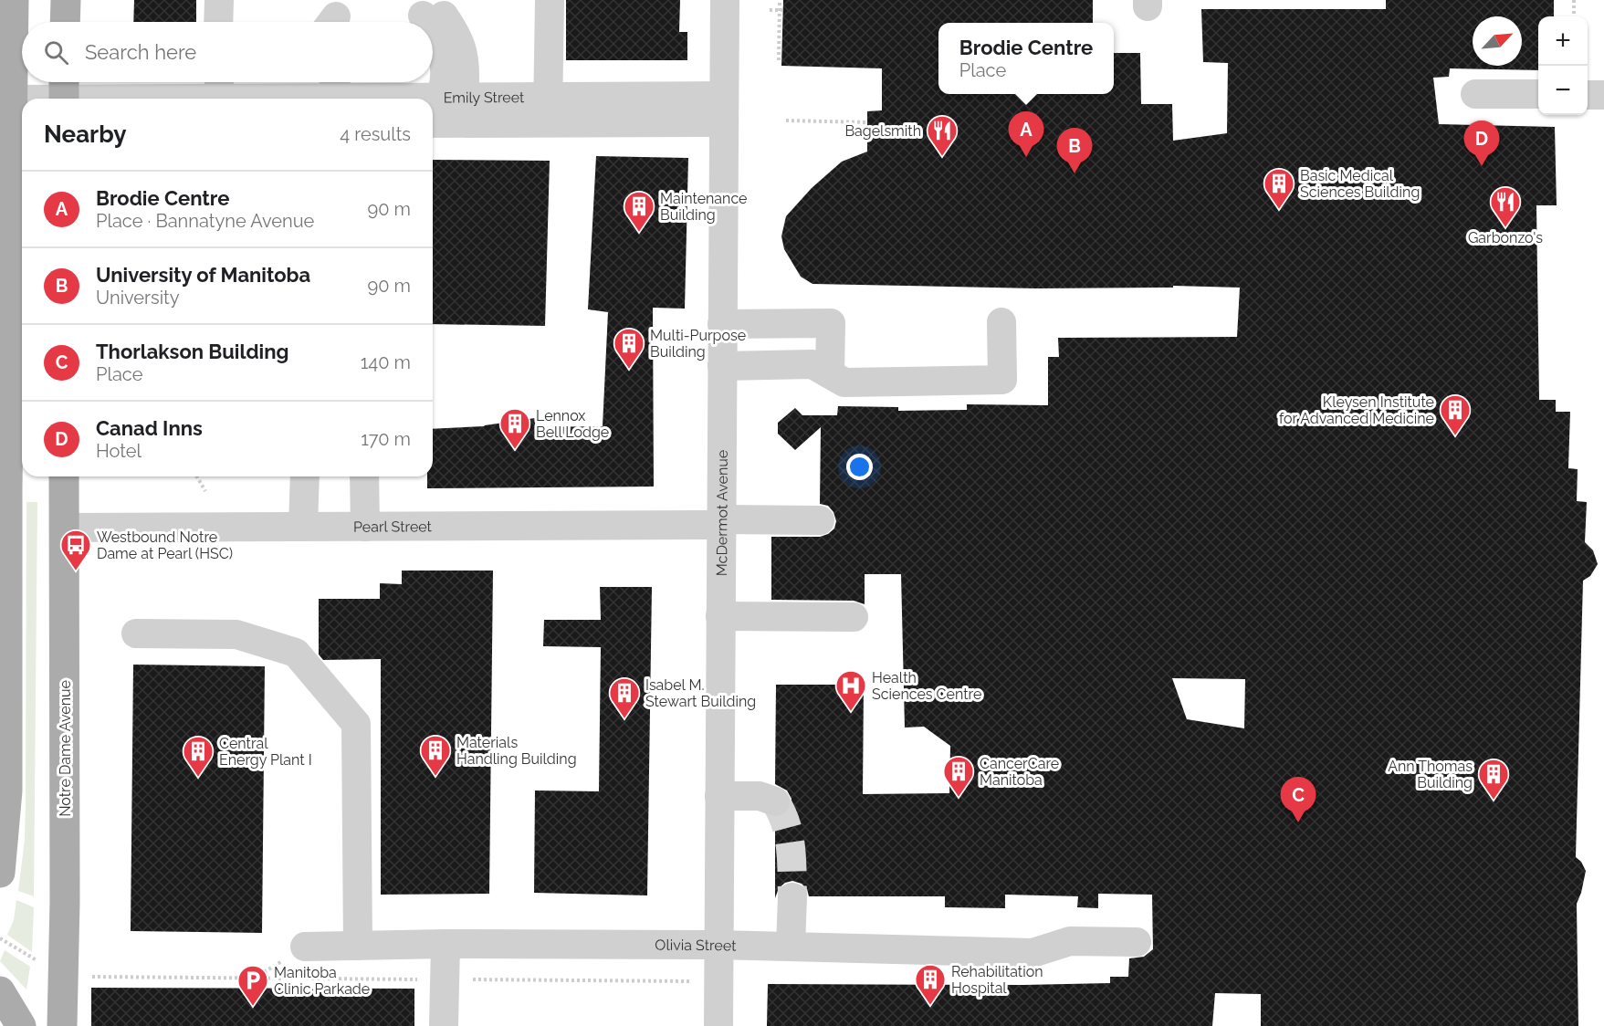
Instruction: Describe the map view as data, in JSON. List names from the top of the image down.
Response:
{
  "streets": {
    "main road": ["Notre Dame Avenue"],
    "street": [
      "Emily Street",
      "McDermot Avenue",
      "Pearl Street",
      "Olivia Street"
    ]
  },
  "crossings": [
    ["Emily Street", "McDermot Avenue"],
    ["McDermot Avenue", "Pearl Street"],
    ["McDermot Avenue", "Olivia Street"],
    ["Pearl Street", "Notre Dame Avenue"]
  ],
  "places": {
    "restaurant": ["Bagelsmith", "Garbonzo's"],
    "building": [
      "Basic Medical Sciences Building",
      "Maintenance Building",
      "Multi-Purpose Building",
      "Kleysen Institute for Advanced Medicine",
      "Lennox Bell Lodge",
      "Isabel M. Stewart Building",
      "Materials Handling Building",
      "Central Energy Plant I",
      "CancerCare Manitoba",
      "Ann Thomas Building",
      "Rehabilitation Hospital"
    ],
    "bus stop": ["Westbound Notre Dame at Pearl (HSC)"],
    "hospital": ["Health Sciences Centre"],
    "parking": ["Manitoba Clinic Parkade"]
  },
  "north": "top right",
  "page": {
    "map_buttons": ["+", "−"],
    "search": "Search here",
    "popup": ["Brodie Centre", "Place"],
    "heading": ["Nearby", "4 results"],
    "pins": [
      "A",
      "D",
      "B",
      "C"
    ],
    "list": [
      {
        "mark": "A",
        "name": "Brodie Centre",
        "note": "Place · Bannatyne Avenue",
        "value": "90 m"
      },
      {
        "mark": "B",
        "name": "University of Manitoba",
        "note": "University",
        "value": "90 m"
      },
      {
        "mark": "C",
        "name": "Thorlakson Building",
        "note": "Place",
        "value": "140 m"
      },
      {
        "mark": "D",
        "name": "Canad Inns",
        "note": "Hotel",
        "value": "170 m"
      }
    ]
  }
}
